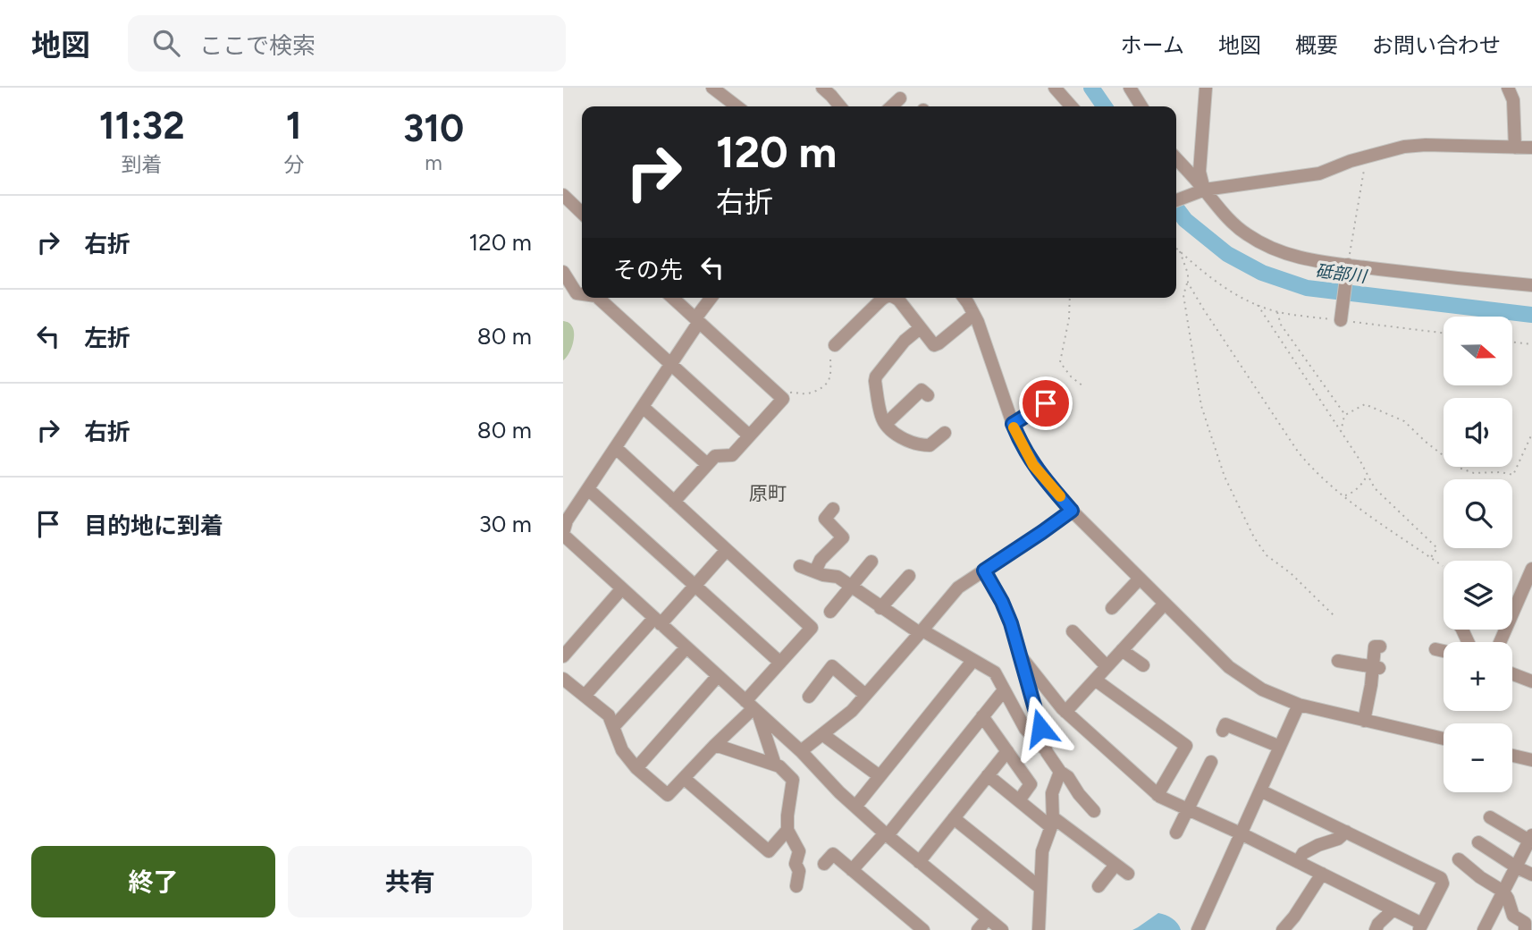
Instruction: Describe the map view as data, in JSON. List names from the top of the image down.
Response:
{
  "districts": ["原町"],
  "water": ["砥部川"],
  "north": "right",
  "page": {
    "header": "地図",
    "search": "ここで検索",
    "nav": [
      "ホーム",
      "地図",
      "概要",
      "お問い合わせ"
    ],
    "eta": [
      "11:32",
      "到着",
      "1",
      "分",
      "310",
      "m"
    ],
    "turn": ["120 m", "右折"],
    "list": [
      {
        "name": "右折",
        "value": "120 m"
      },
      {
        "name": "左折",
        "value": "80 m"
      },
      {
        "name": "右折",
        "value": "80 m"
      },
      {
        "name": "目的地に到着",
        "value": "30 m"
      }
    ],
    "then": "その先",
    "map_buttons": ["+", "−"],
    "buttons": ["終了", "共有"]
  }
}
